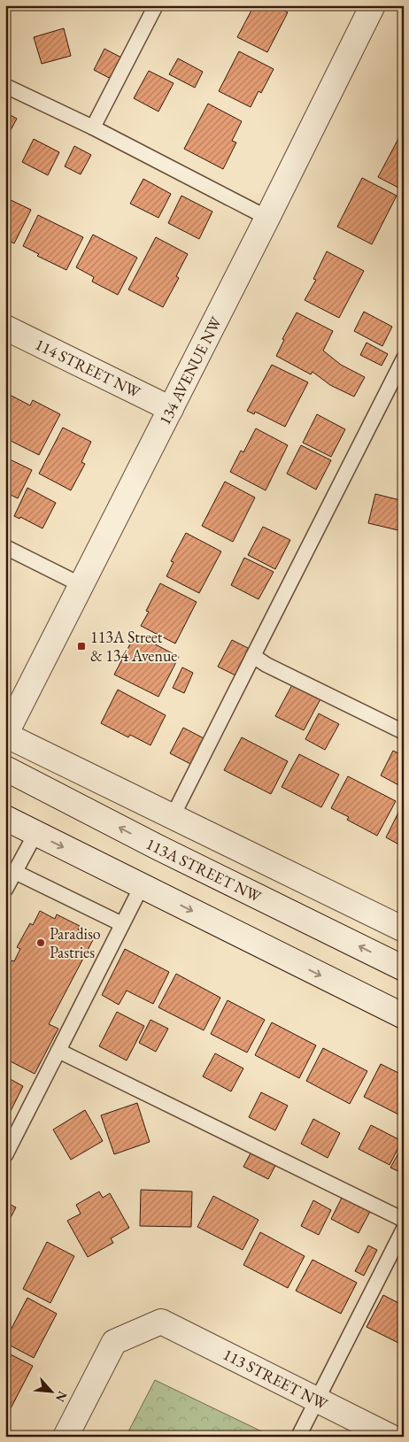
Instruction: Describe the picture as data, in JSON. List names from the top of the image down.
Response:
{
  "streets": {
    "street": [
      "114 STREET NW",
      "134 AVENUE NW",
      "113A STREET NW",
      "113 STREET NW"
    ]
  },
  "crossings": [
    ["114 STREET NW", "134 AVENUE NW"]
  ],
  "places": {
    "transit": ["113A Street & 134 Avenue"],
    "other": ["Paradiso Pastries"]
  },
  "north": "bottom right"
}
